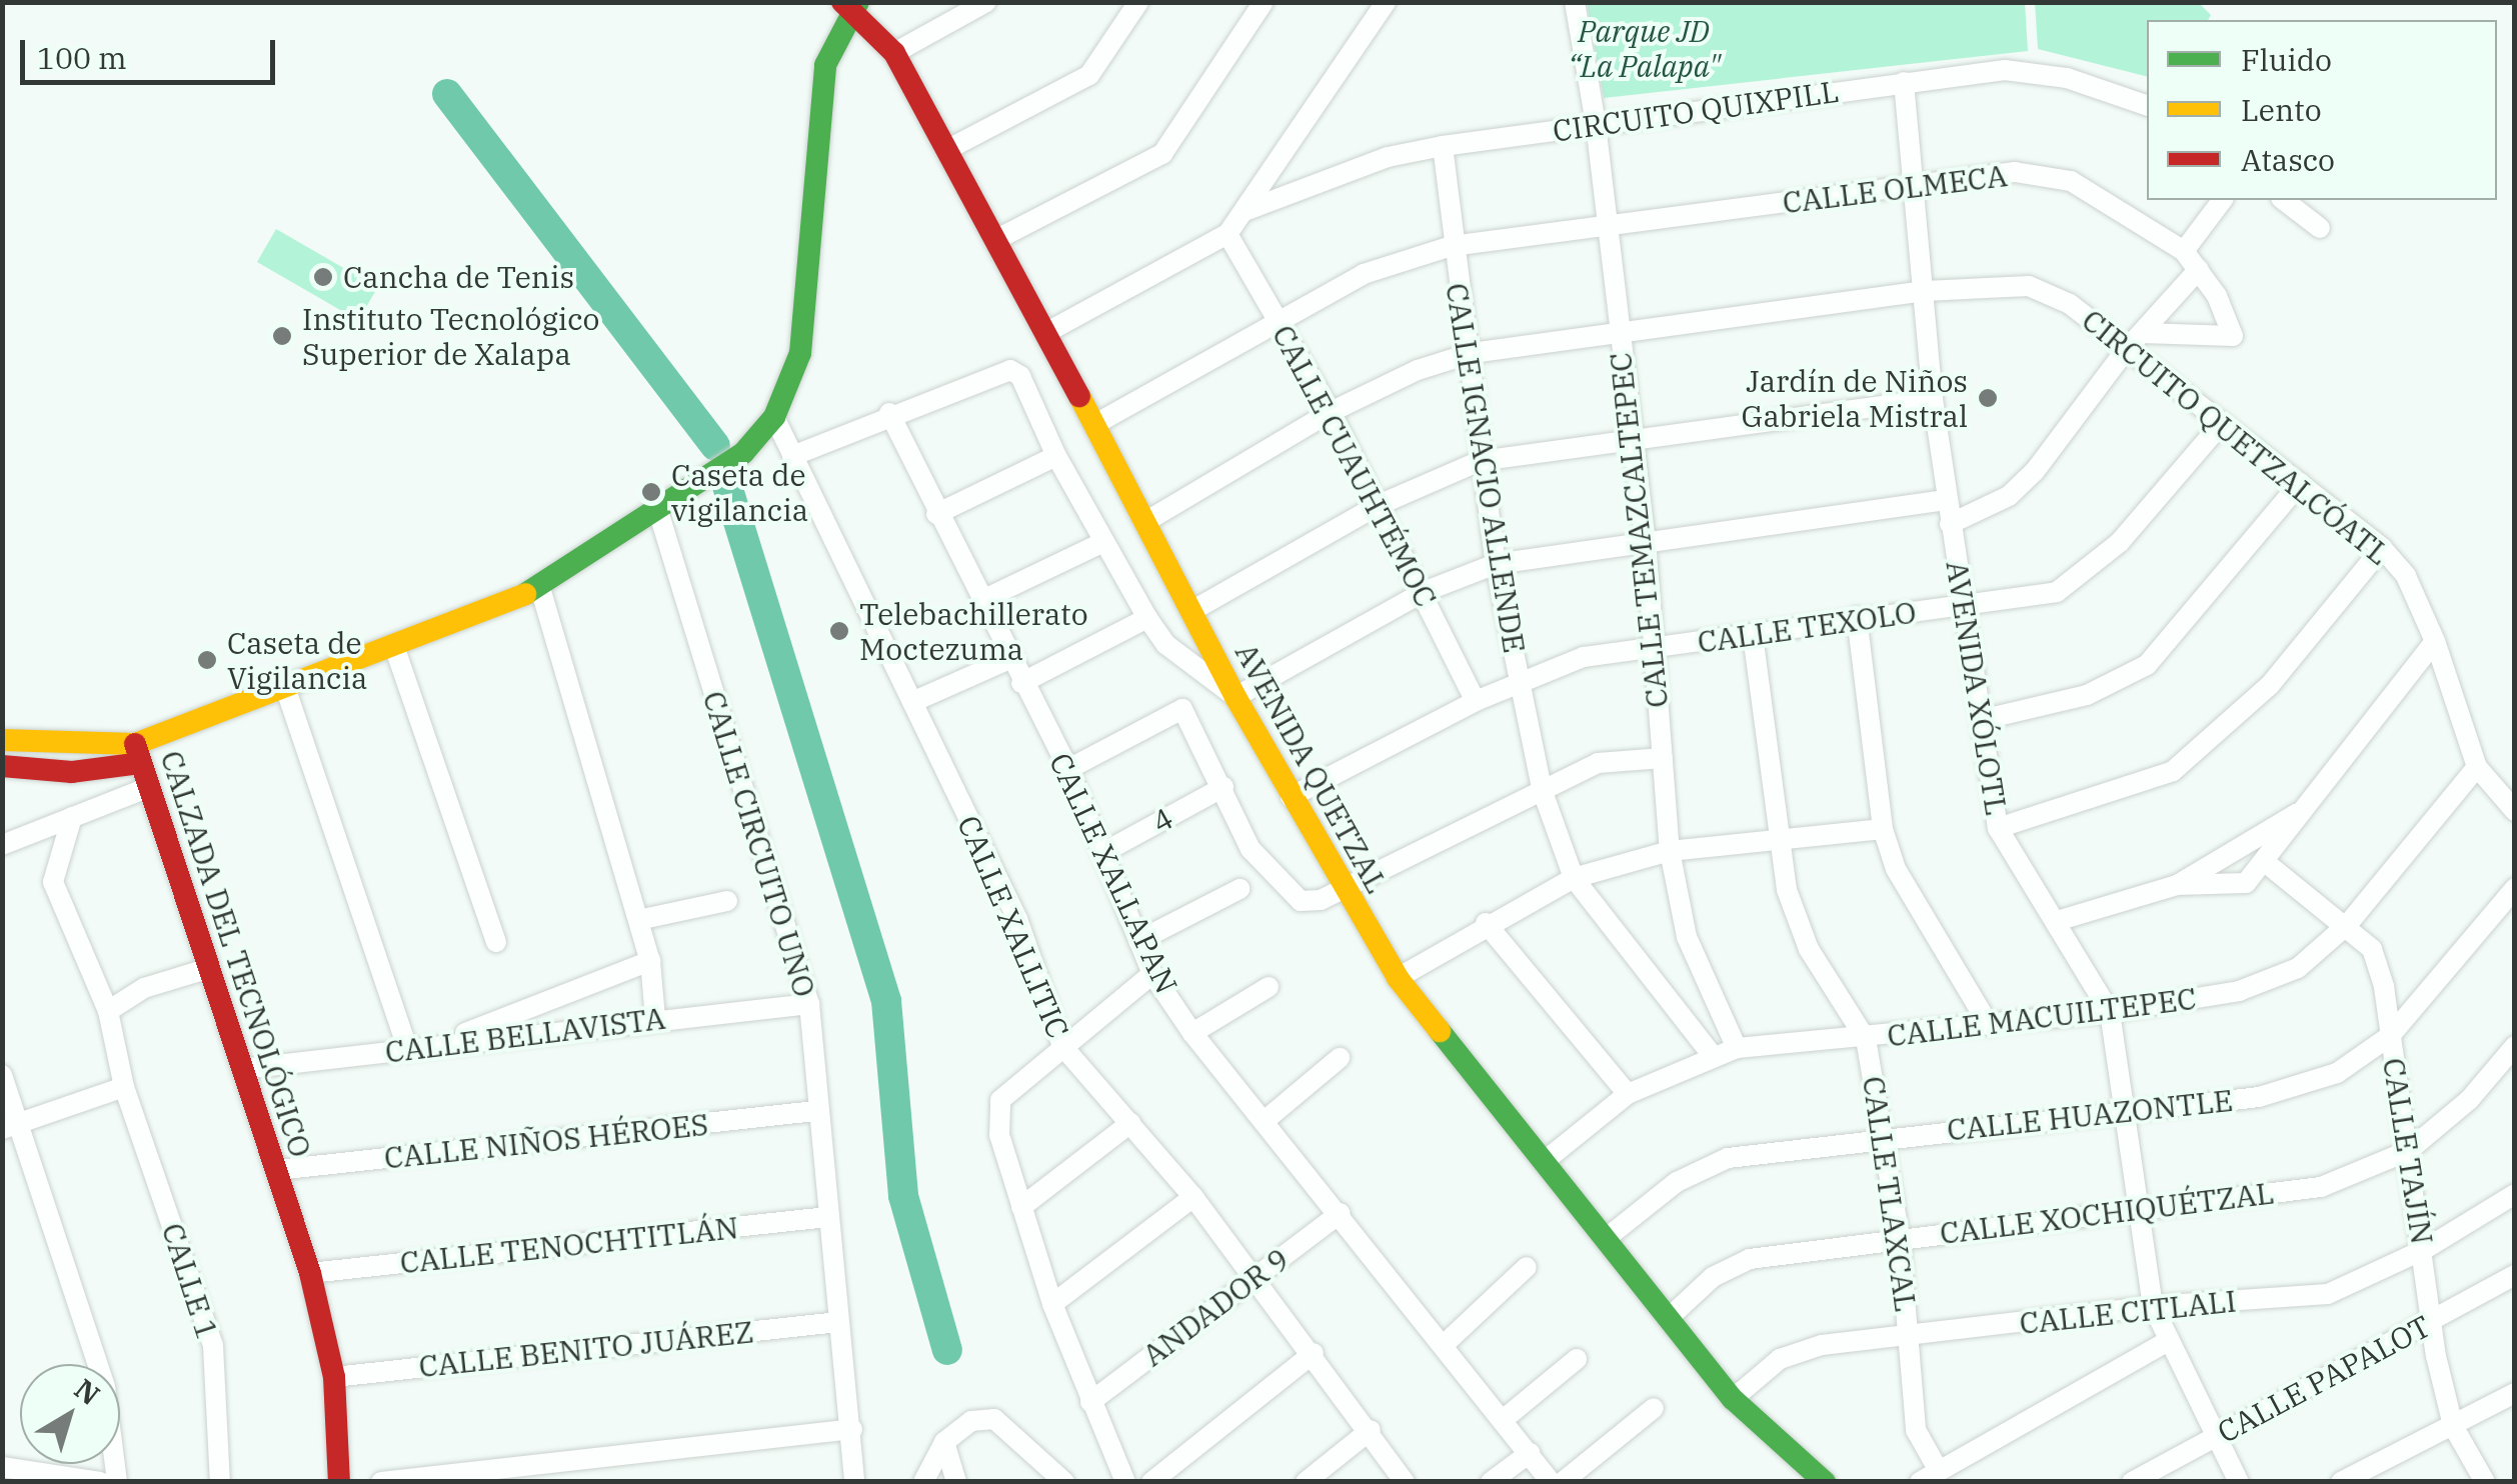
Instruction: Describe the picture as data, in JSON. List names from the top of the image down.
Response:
{
  "streets": {
    "street": [
      "CIRCUITO QUIXPILL",
      "CALLE OLMECA",
      "CIRCUITO QUETZALCÓATL",
      "CALLE CUAUHTÉMOC",
      "CALLE IGNACIO ALLENDE",
      "CALLE TEMAZCALTEPEC",
      "CALLE TEXOLO",
      "AVENIDA XÓLOTL",
      "AVENIDA QUETZAL",
      "4",
      "CALLE CIRCUITO UNO",
      "CALLE XALLAPAN",
      "CALLE XALLITIC",
      "CALZADA DEL TECNOLÓGICO",
      "CALLE MACUILTEPEC",
      "CALLE BELLAVISTA",
      "CALLE HUAZONTLE",
      "CALLE NIÑOS HÉROES",
      "CALLE TAJÍN",
      "CALLE TLAXCAL",
      "CALLE XOCHIQUÉTZAL",
      "CALLE TENOCHTITLÁN",
      "CALLE 1",
      "ANDADOR 9",
      "CALLE CITLALI",
      "CALLE BENITO JUÁREZ",
      "CALLE PAPALOT"
    ]
  },
  "crossings": [
    ["CIRCUITO QUIXPILL", "CALLE IGNACIO ALLENDE"],
    ["CIRCUITO QUIXPILL", "CALLE TEMAZCALTEPEC"],
    ["CIRCUITO QUIXPILL", "AVENIDA XÓLOTL"],
    ["CALLE OLMECA", "CALLE CUAUHTÉMOC"],
    ["CALLE OLMECA", "CALLE IGNACIO ALLENDE"],
    ["CALLE OLMECA", "CALLE TEMAZCALTEPEC"],
    ["CALLE OLMECA", "AVENIDA XÓLOTL"],
    ["CALLE OLMECA", "AVENIDA QUETZAL"],
    ["CIRCUITO QUETZALCÓATL", "CALLE CUAUHTÉMOC"],
    ["CIRCUITO QUETZALCÓATL", "CALLE IGNACIO ALLENDE"],
    ["CIRCUITO QUETZALCÓATL", "CALLE TEMAZCALTEPEC"],
    ["CIRCUITO QUETZALCÓATL", "CALLE TEXOLO"],
    ["CIRCUITO QUETZALCÓATL", "AVENIDA XÓLOTL"],
    ["CIRCUITO QUETZALCÓATL", "AVENIDA QUETZAL"],
    ["CIRCUITO QUETZALCÓATL", "CALLE MACUILTEPEC"],
    ["CALLE CUAUHTÉMOC", "CALLE TEXOLO"],
    ["CALLE IGNACIO ALLENDE", "CALLE TEXOLO"],
    ["CALLE TEMAZCALTEPEC", "CALLE TEXOLO"],
    ["CALLE TEMAZCALTEPEC", "CALLE MACUILTEPEC"],
    ["CALLE TEXOLO", "AVENIDA XÓLOTL"],
    ["CALLE TEXOLO", "AVENIDA QUETZAL"],
    ["CALLE TEXOLO", "CALLE TLAXCAL"],
    ["AVENIDA XÓLOTL", "CALLE MACUILTEPEC"],
    ["AVENIDA XÓLOTL", "CALLE HUAZONTLE"],
    ["AVENIDA XÓLOTL", "CALLE XOCHIQUÉTZAL"],
    ["AVENIDA XÓLOTL", "CALLE CITLALI"],
    ["AVENIDA XÓLOTL", "CALLE PAPALOT"],
    ["AVENIDA QUETZAL", "CALLE MACUILTEPEC"],
    ["AVENIDA QUETZAL", "CALLE HUAZONTLE"],
    ["AVENIDA QUETZAL", "CALLE XOCHIQUÉTZAL"],
    ["AVENIDA QUETZAL", "CALLE CITLALI"],
    ["4", "CALLE XALLAPAN"],
    ["CALLE CIRCUITO UNO", "CALZADA DEL TECNOLÓGICO"],
    ["CALLE CIRCUITO UNO", "CALLE BELLAVISTA"],
    ["CALLE CIRCUITO UNO", "CALLE NIÑOS HÉROES"],
    ["CALLE CIRCUITO UNO", "CALLE TENOCHTITLÁN"],
    ["CALLE CIRCUITO UNO", "CALLE BENITO JUÁREZ"],
    ["CALLE XALLAPAN", "ANDADOR 9"],
    ["CALLE XALLITIC", "CALZADA DEL TECNOLÓGICO"],
    ["CALLE XALLITIC", "ANDADOR 9"],
    ["CALZADA DEL TECNOLÓGICO", "CALLE BELLAVISTA"],
    ["CALZADA DEL TECNOLÓGICO", "CALLE NIÑOS HÉROES"],
    ["CALZADA DEL TECNOLÓGICO", "CALLE TENOCHTITLÁN"],
    ["CALZADA DEL TECNOLÓGICO", "CALLE BENITO JUÁREZ"],
    ["CALLE MACUILTEPEC", "CALLE TAJÍN"],
    ["CALLE MACUILTEPEC", "CALLE TLAXCAL"],
    ["CALLE HUAZONTLE", "CALLE TAJÍN"],
    ["CALLE HUAZONTLE", "CALLE TLAXCAL"],
    ["CALLE TAJÍN", "CALLE XOCHIQUÉTZAL"],
    ["CALLE TAJÍN", "CALLE CITLALI"],
    ["CALLE TAJÍN", "CALLE PAPALOT"],
    ["CALLE TLAXCAL", "CALLE XOCHIQUÉTZAL"],
    ["CALLE TLAXCAL", "CALLE CITLALI"]
  ],
  "parks": ["Parque JD “La Palapa\""],
  "places": [
    "Cancha de Tenis",
    "Instituto Tecnológico Superior de Xalapa",
    "Jardín de Niños Gabriela Mistral",
    "Caseta de vigilancia",
    "Telebachillerato Moctezuma",
    "Caseta de Vigilancia"
  ],
  "legend": ["Fluido", "Lento", "Atasco"],
  "scale_bar": "100 m",
  "north": "top right"
}
